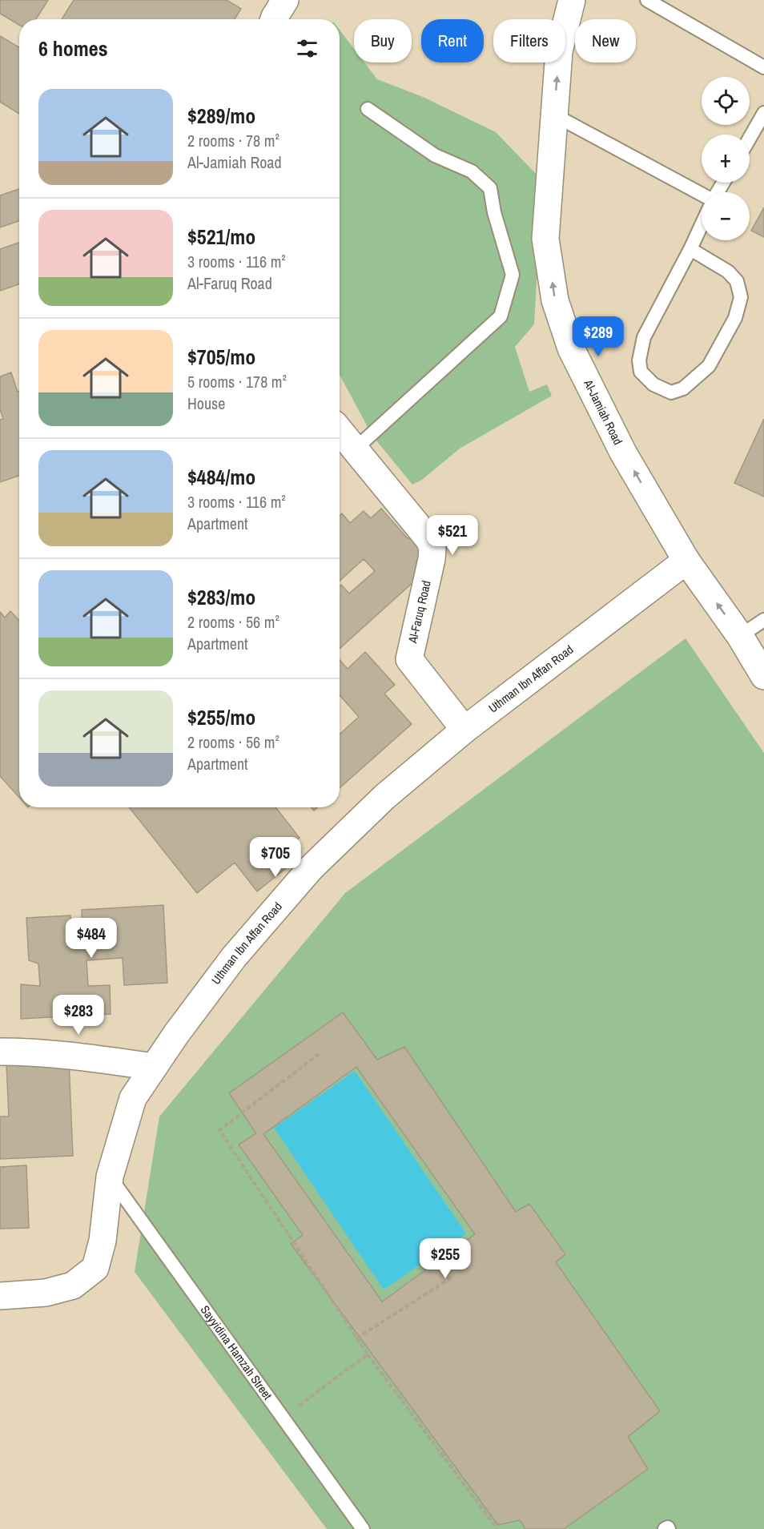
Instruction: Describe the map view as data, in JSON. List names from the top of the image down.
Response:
{
  "streets": {
    "street": ["Al-Jamiah Road", "Al-Faruq Road", "Uthman Ibn Affan Road"],
    "lane": ["Sayyidina Hamzah Street"]
  },
  "crossings": [
    ["Al-Jamiah Road", "Uthman Ibn Affan Road"],
    ["Al-Faruq Road", "Uthman Ibn Affan Road"],
    ["Uthman Ibn Affan Road", "Sayyidina Hamzah Street"]
  ],
  "one_way": ["Al-Jamiah Road"],
  "page": {
    "chip": [
      "Buy",
      "Rent",
      "Filters",
      "New"
    ],
    "heading": "6 homes",
    "map_buttons": ["+", "−"],
    "list": [
      {
        "name": "$289/mo",
        "note": "2 rooms · 78 m² · Al-Jamiah Road"
      },
      {
        "name": "$521/mo",
        "note": "3 rooms · 116 m² · Al-Faruq Road"
      },
      {
        "name": "$705/mo",
        "note": "5 rooms · 178 m² · House"
      },
      {
        "name": "$484/mo",
        "note": "3 rooms · 116 m² · Apartment"
      },
      {
        "name": "$283/mo",
        "note": "2 rooms · 56 m² · Apartment"
      },
      {
        "name": "$255/mo",
        "note": "2 rooms · 56 m² · Apartment"
      }
    ],
    "price": [
      "$289",
      "$521",
      "$705",
      "$484",
      "$283",
      "$255"
    ]
  }
}
